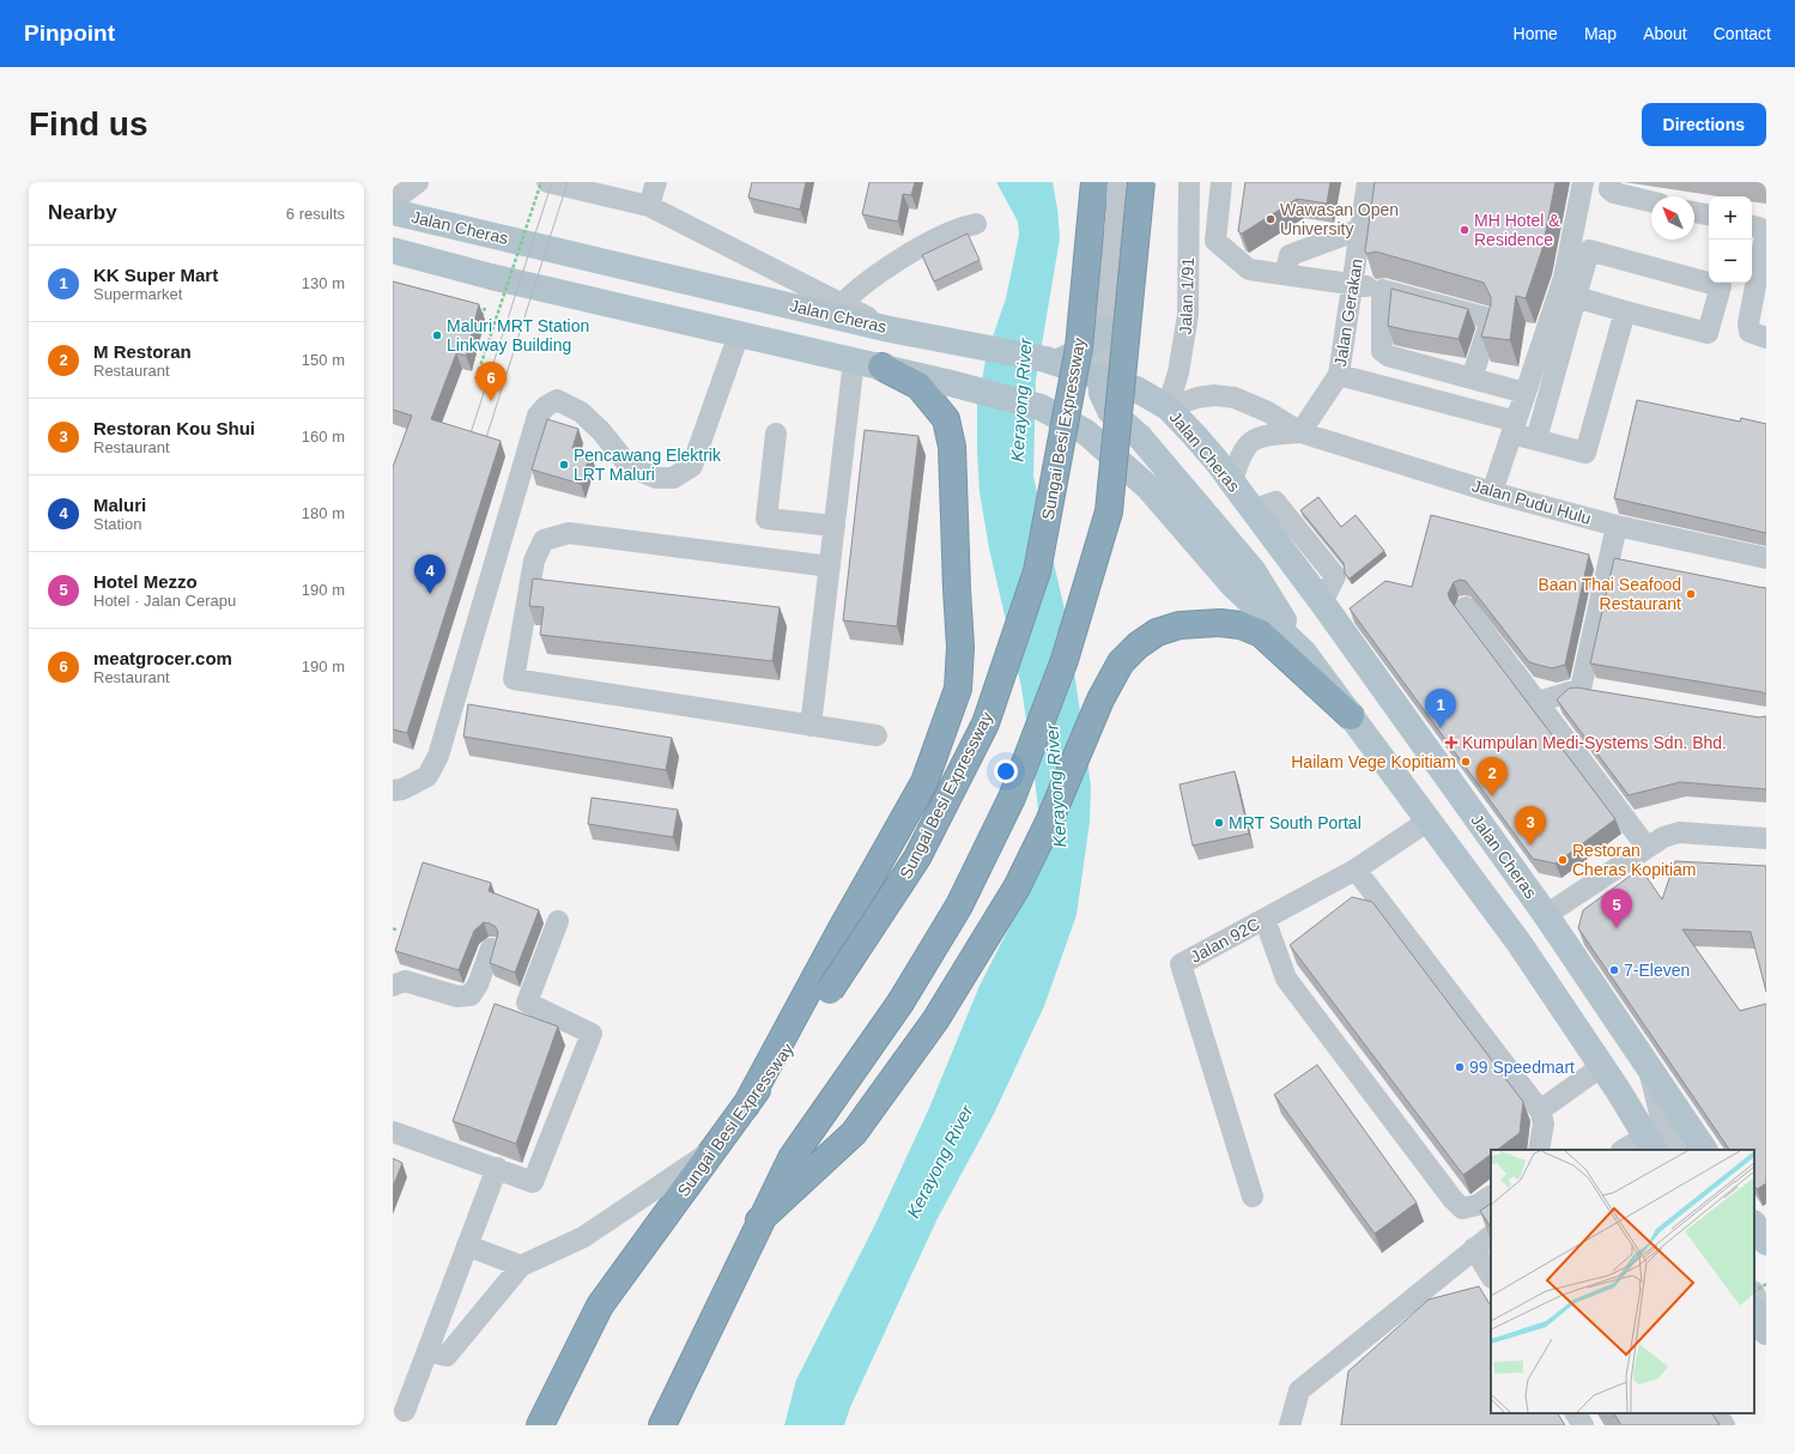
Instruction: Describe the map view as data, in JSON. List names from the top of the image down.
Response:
{
  "streets": {
    "highway": ["Sungai Besi Expressway"],
    "main road": ["Jalan Cheras"],
    "street": [
      "Jalan 1/91",
      "Jalan Gerakan",
      "Jalan Pudu Hulu",
      "Jalan 92C"
    ]
  },
  "crossings": [
    ["Jalan Cheras", "Jalan 1/91"],
    ["Jalan Cheras", "Jalan Pudu Hulu"],
    ["Jalan 1/91", "Jalan Pudu Hulu"],
    ["Jalan Gerakan", "Jalan Pudu Hulu"]
  ],
  "water": ["Kerayong River"],
  "places": {
    "other": [
      "Wawasan Open University",
      "MH Hotel & Residence",
      "Maluri MRT Station Linkway Building",
      "Pencawang Elektrik LRT Maluri",
      "Baan Thai Seafood Restaurant",
      "Hailam Vege Kopitiam",
      "MRT South Portal",
      "Restoran Cheras Kopitiam",
      "7-Eleven",
      "99 Speedmart"
    ],
    "health": ["Kumpulan Medi-Systems Sdn. Bhd."]
  },
  "north": "top left",
  "page": {
    "header": "Pinpoint",
    "nav": [
      "Home",
      "Map",
      "About",
      "Contact"
    ],
    "buttons": "Directions",
    "title": "Find us",
    "heading": ["Nearby", "6 results"],
    "map_buttons": ["+", "−"],
    "list": [
      {
        "mark": "1",
        "name": "KK Super Mart",
        "note": "Supermarket",
        "value": "130 m"
      },
      {
        "mark": "2",
        "name": "M Restoran",
        "note": "Restaurant",
        "value": "150 m"
      },
      {
        "mark": "3",
        "name": "Restoran Kou Shui",
        "note": "Restaurant",
        "value": "160 m"
      },
      {
        "mark": "4",
        "name": "Maluri",
        "note": "Station",
        "value": "180 m"
      },
      {
        "mark": "5",
        "name": "Hotel Mezzo",
        "note": "Hotel · Jalan Cerapu",
        "value": "190 m"
      },
      {
        "mark": "6",
        "name": "meatgrocer.com",
        "note": "Restaurant",
        "value": "190 m"
      }
    ],
    "pins": [
      "6",
      "4",
      "1",
      "2",
      "3",
      "5"
    ]
  }
}
